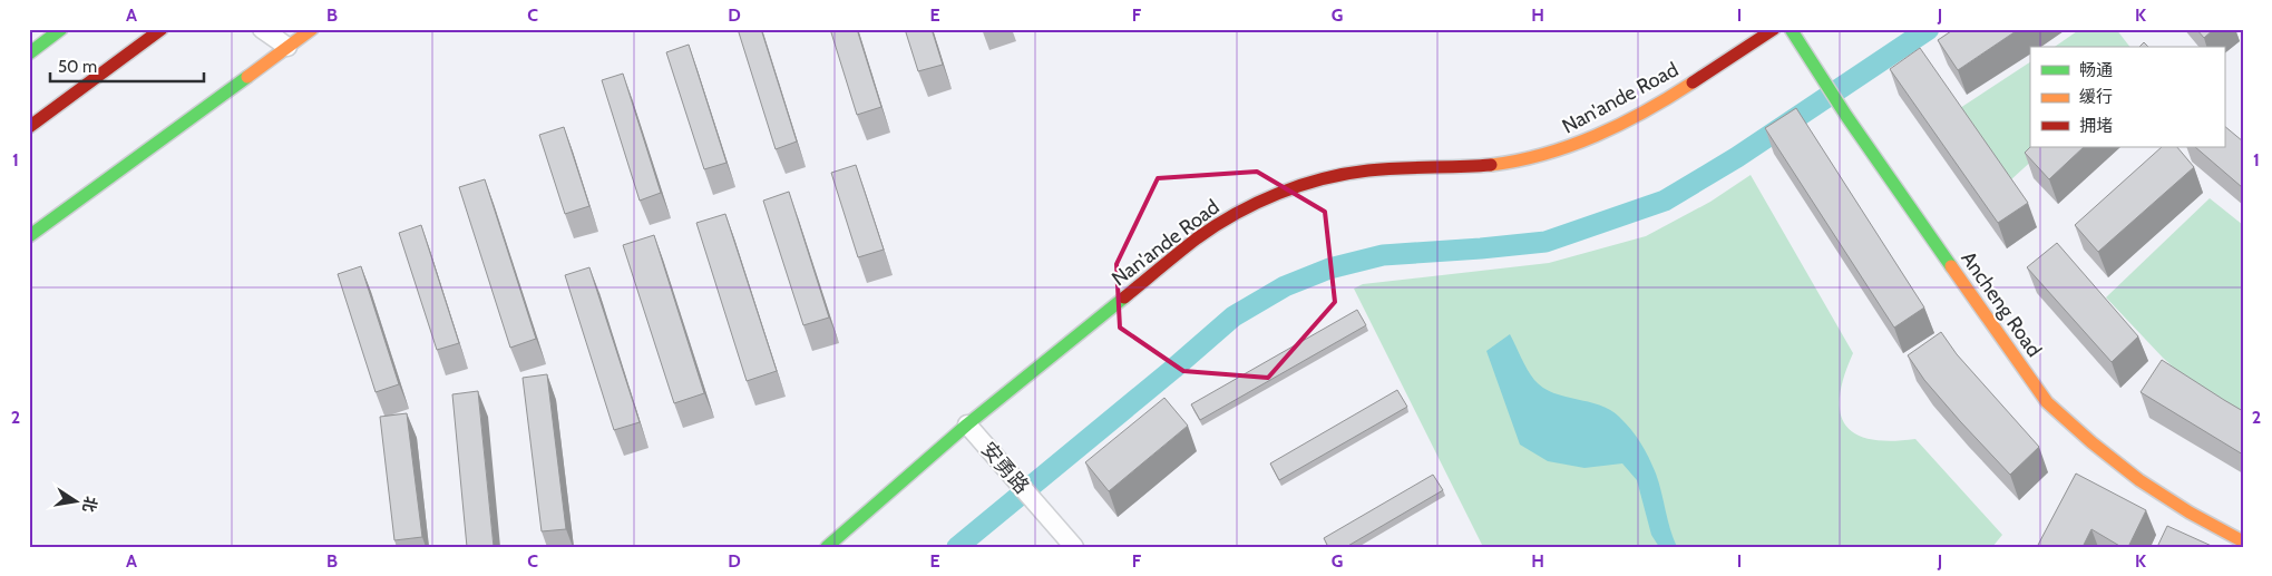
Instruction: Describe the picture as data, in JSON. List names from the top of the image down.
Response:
{
  "streets": {
    "main road": ["Nan'ande Road", "Ancheng Road"],
    "street": ["安勇路"]
  },
  "crossings": [
    ["Nan'ande Road", "安勇路"]
  ],
  "legend": ["畅通", "缓行", "拥堵"],
  "scale_bar": "50 m",
  "north": "right",
  "grid": {
    "columns": [
      "A",
      "B",
      "C",
      "D",
      "E",
      "F",
      "G",
      "H",
      "I",
      "J",
      "K"
    ],
    "rows": ["1", "2"]
  }
}
